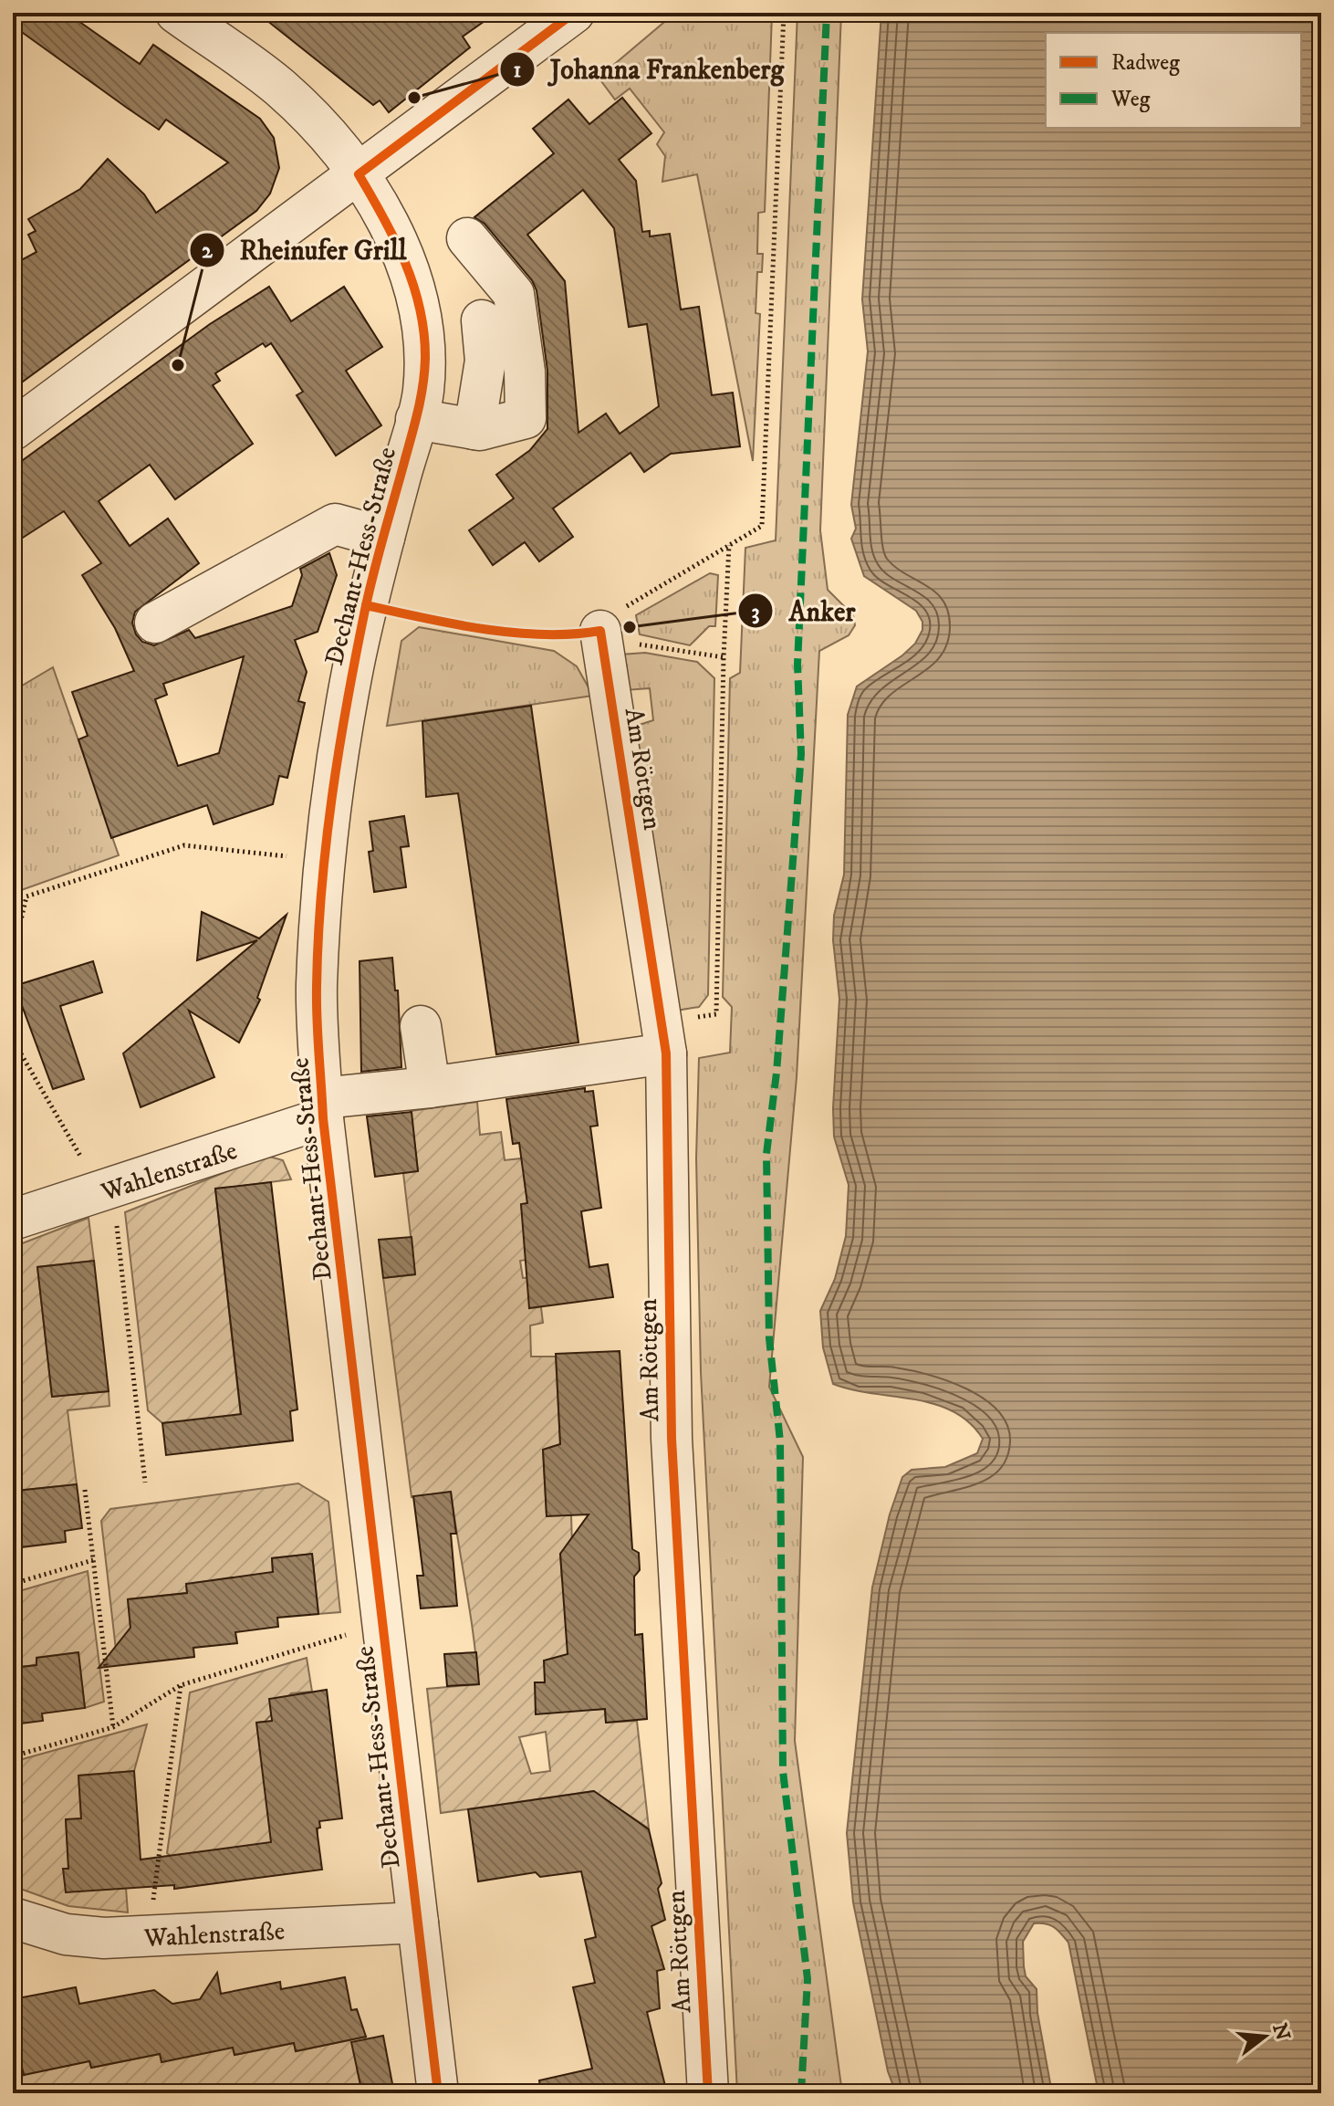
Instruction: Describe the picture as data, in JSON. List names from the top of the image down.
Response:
{
  "streets": {
    "street": ["Dechant-Hess-Straße", "Am Röttgen", "Wahlenstraße"]
  },
  "crossings": [
    ["Dechant-Hess-Straße", "Wahlenstraße"],
    ["Am Röttgen", "Wahlenstraße"]
  ],
  "places": ["Johanna Frankenberg", "Rheinufer Grill", "Anker"],
  "legend": ["Radweg", "Weg"],
  "north": "right"
}
